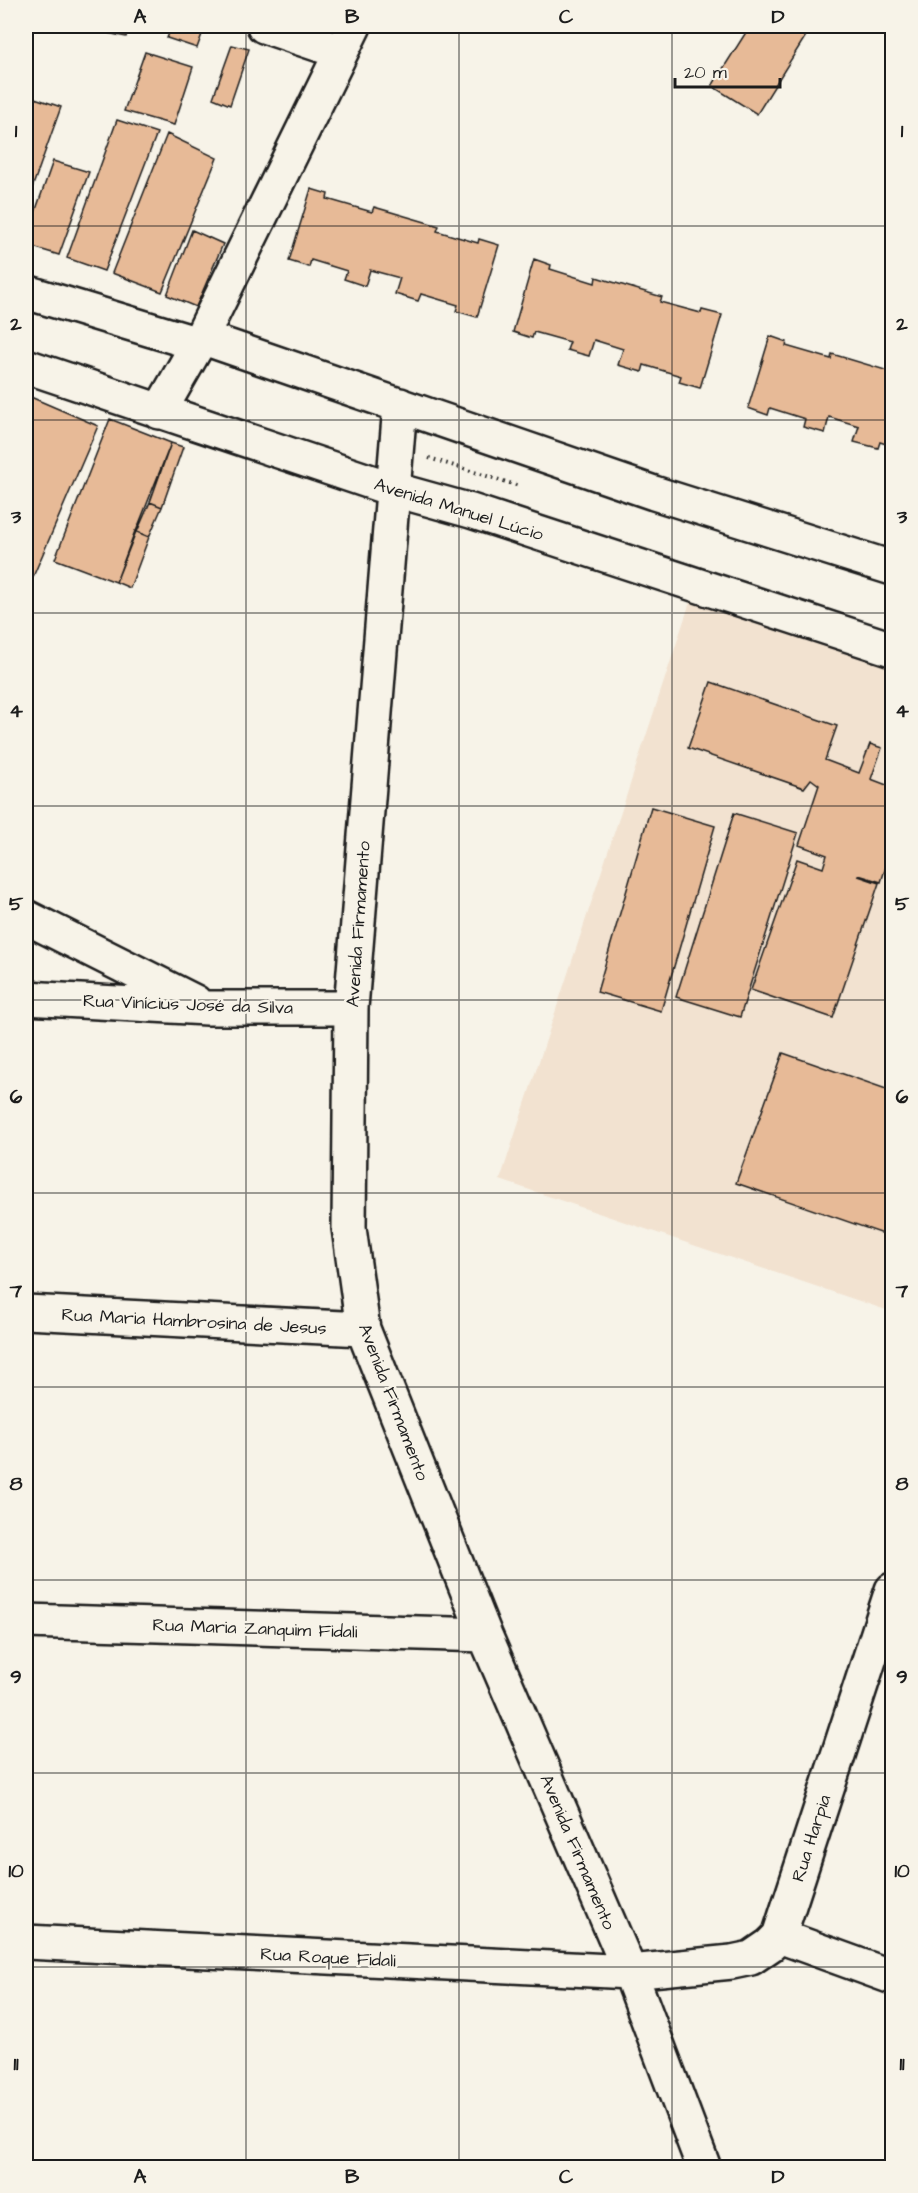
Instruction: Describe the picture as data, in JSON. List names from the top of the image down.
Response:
{
  "streets": {
    "street": [
      "Avenida Manuel Lúcio",
      "Avenida Firmamento",
      "Rua Vinícius José da Silva",
      "Rua Maria Hambrosina de Jesus",
      "Rua Maria Zanquim Fidali",
      "Rua Harpia",
      "Rua Roque Fidali"
    ]
  },
  "crossings": [
    ["Avenida Manuel Lúcio", "Avenida Firmamento"],
    ["Avenida Firmamento", "Rua Vinícius José da Silva"],
    ["Avenida Firmamento", "Rua Maria Hambrosina de Jesus"],
    ["Avenida Firmamento", "Rua Maria Zanquim Fidali"],
    ["Avenida Firmamento", "Rua Roque Fidali"]
  ],
  "scale_bar": "20 m",
  "grid": {
    "columns": [
      "A",
      "B",
      "C",
      "D"
    ],
    "rows": [
      "1",
      "2",
      "3",
      "4",
      "5",
      "6",
      "7",
      "8",
      "9",
      "10",
      "11"
    ]
  }
}
